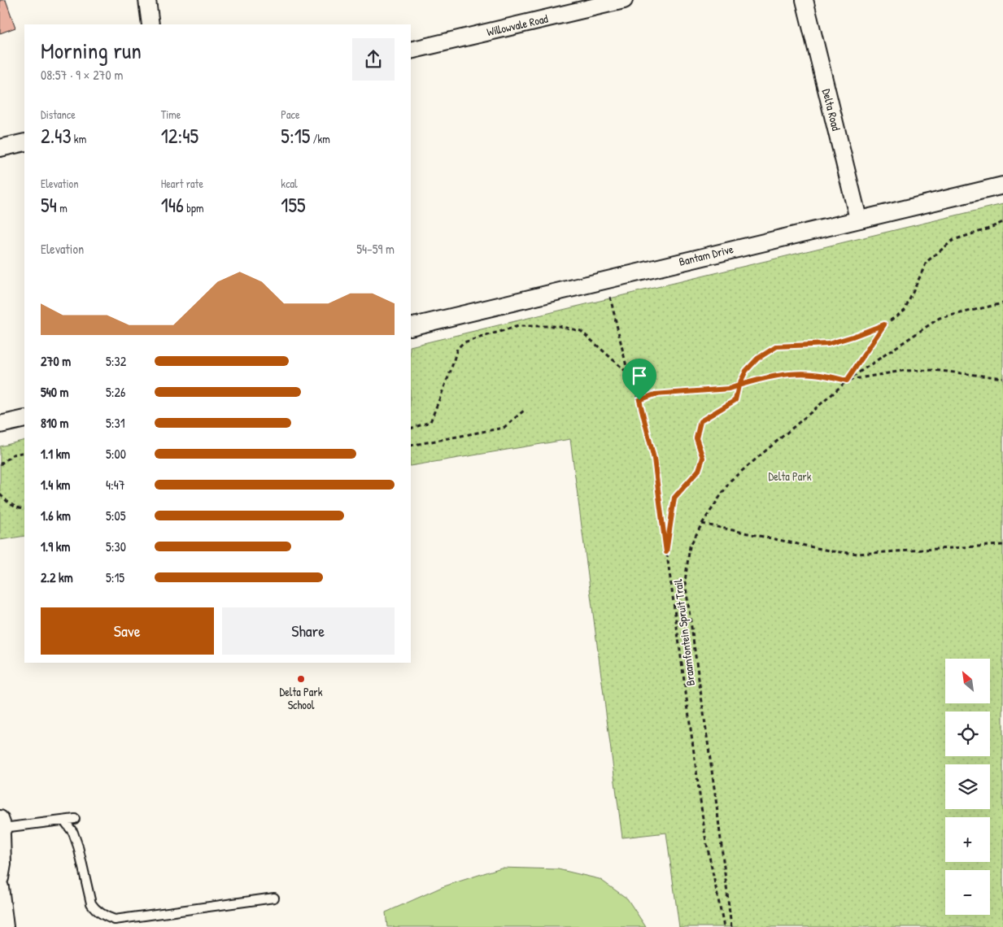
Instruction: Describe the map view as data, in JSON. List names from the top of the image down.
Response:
{
  "streets": {
    "street": ["Willowvale Road", "Delta Road", "Bantam Drive"],
    "path": ["Braamfontein Spruit Trail"]
  },
  "crossings": [
    ["Delta Road", "Bantam Drive"]
  ],
  "parks": ["Delta Park"],
  "places": ["Delta Park School"],
  "north": "top left",
  "page": {
    "heading": ["Morning run", "08:57 · 9 × 270 m"],
    "stats": [
      ["Distance", "2.43 km"],
      ["Time", "12:45"],
      ["Pace", "5:15 /km"],
      ["Elevation", "54 m"],
      ["Heart rate", "146 bpm"],
      ["kcal", "155"]
    ],
    "chart": ["Elevation", "54–59 m"],
    "list": [
      {
        "name": "270 m",
        "note": "5:32"
      },
      {
        "name": "540 m",
        "note": "5:26"
      },
      {
        "name": "810 m",
        "note": "5:31"
      },
      {
        "name": "1.1 km",
        "note": "5:00"
      },
      {
        "name": "1.4 km",
        "note": "4:47"
      },
      {
        "name": "1.6 km",
        "note": "5:05"
      },
      {
        "name": "1.9 km",
        "note": "5:30"
      },
      {
        "name": "2.2 km",
        "note": "5:15"
      }
    ],
    "buttons": ["Save", "Share"],
    "map_buttons": ["+", "−"]
  }
}
